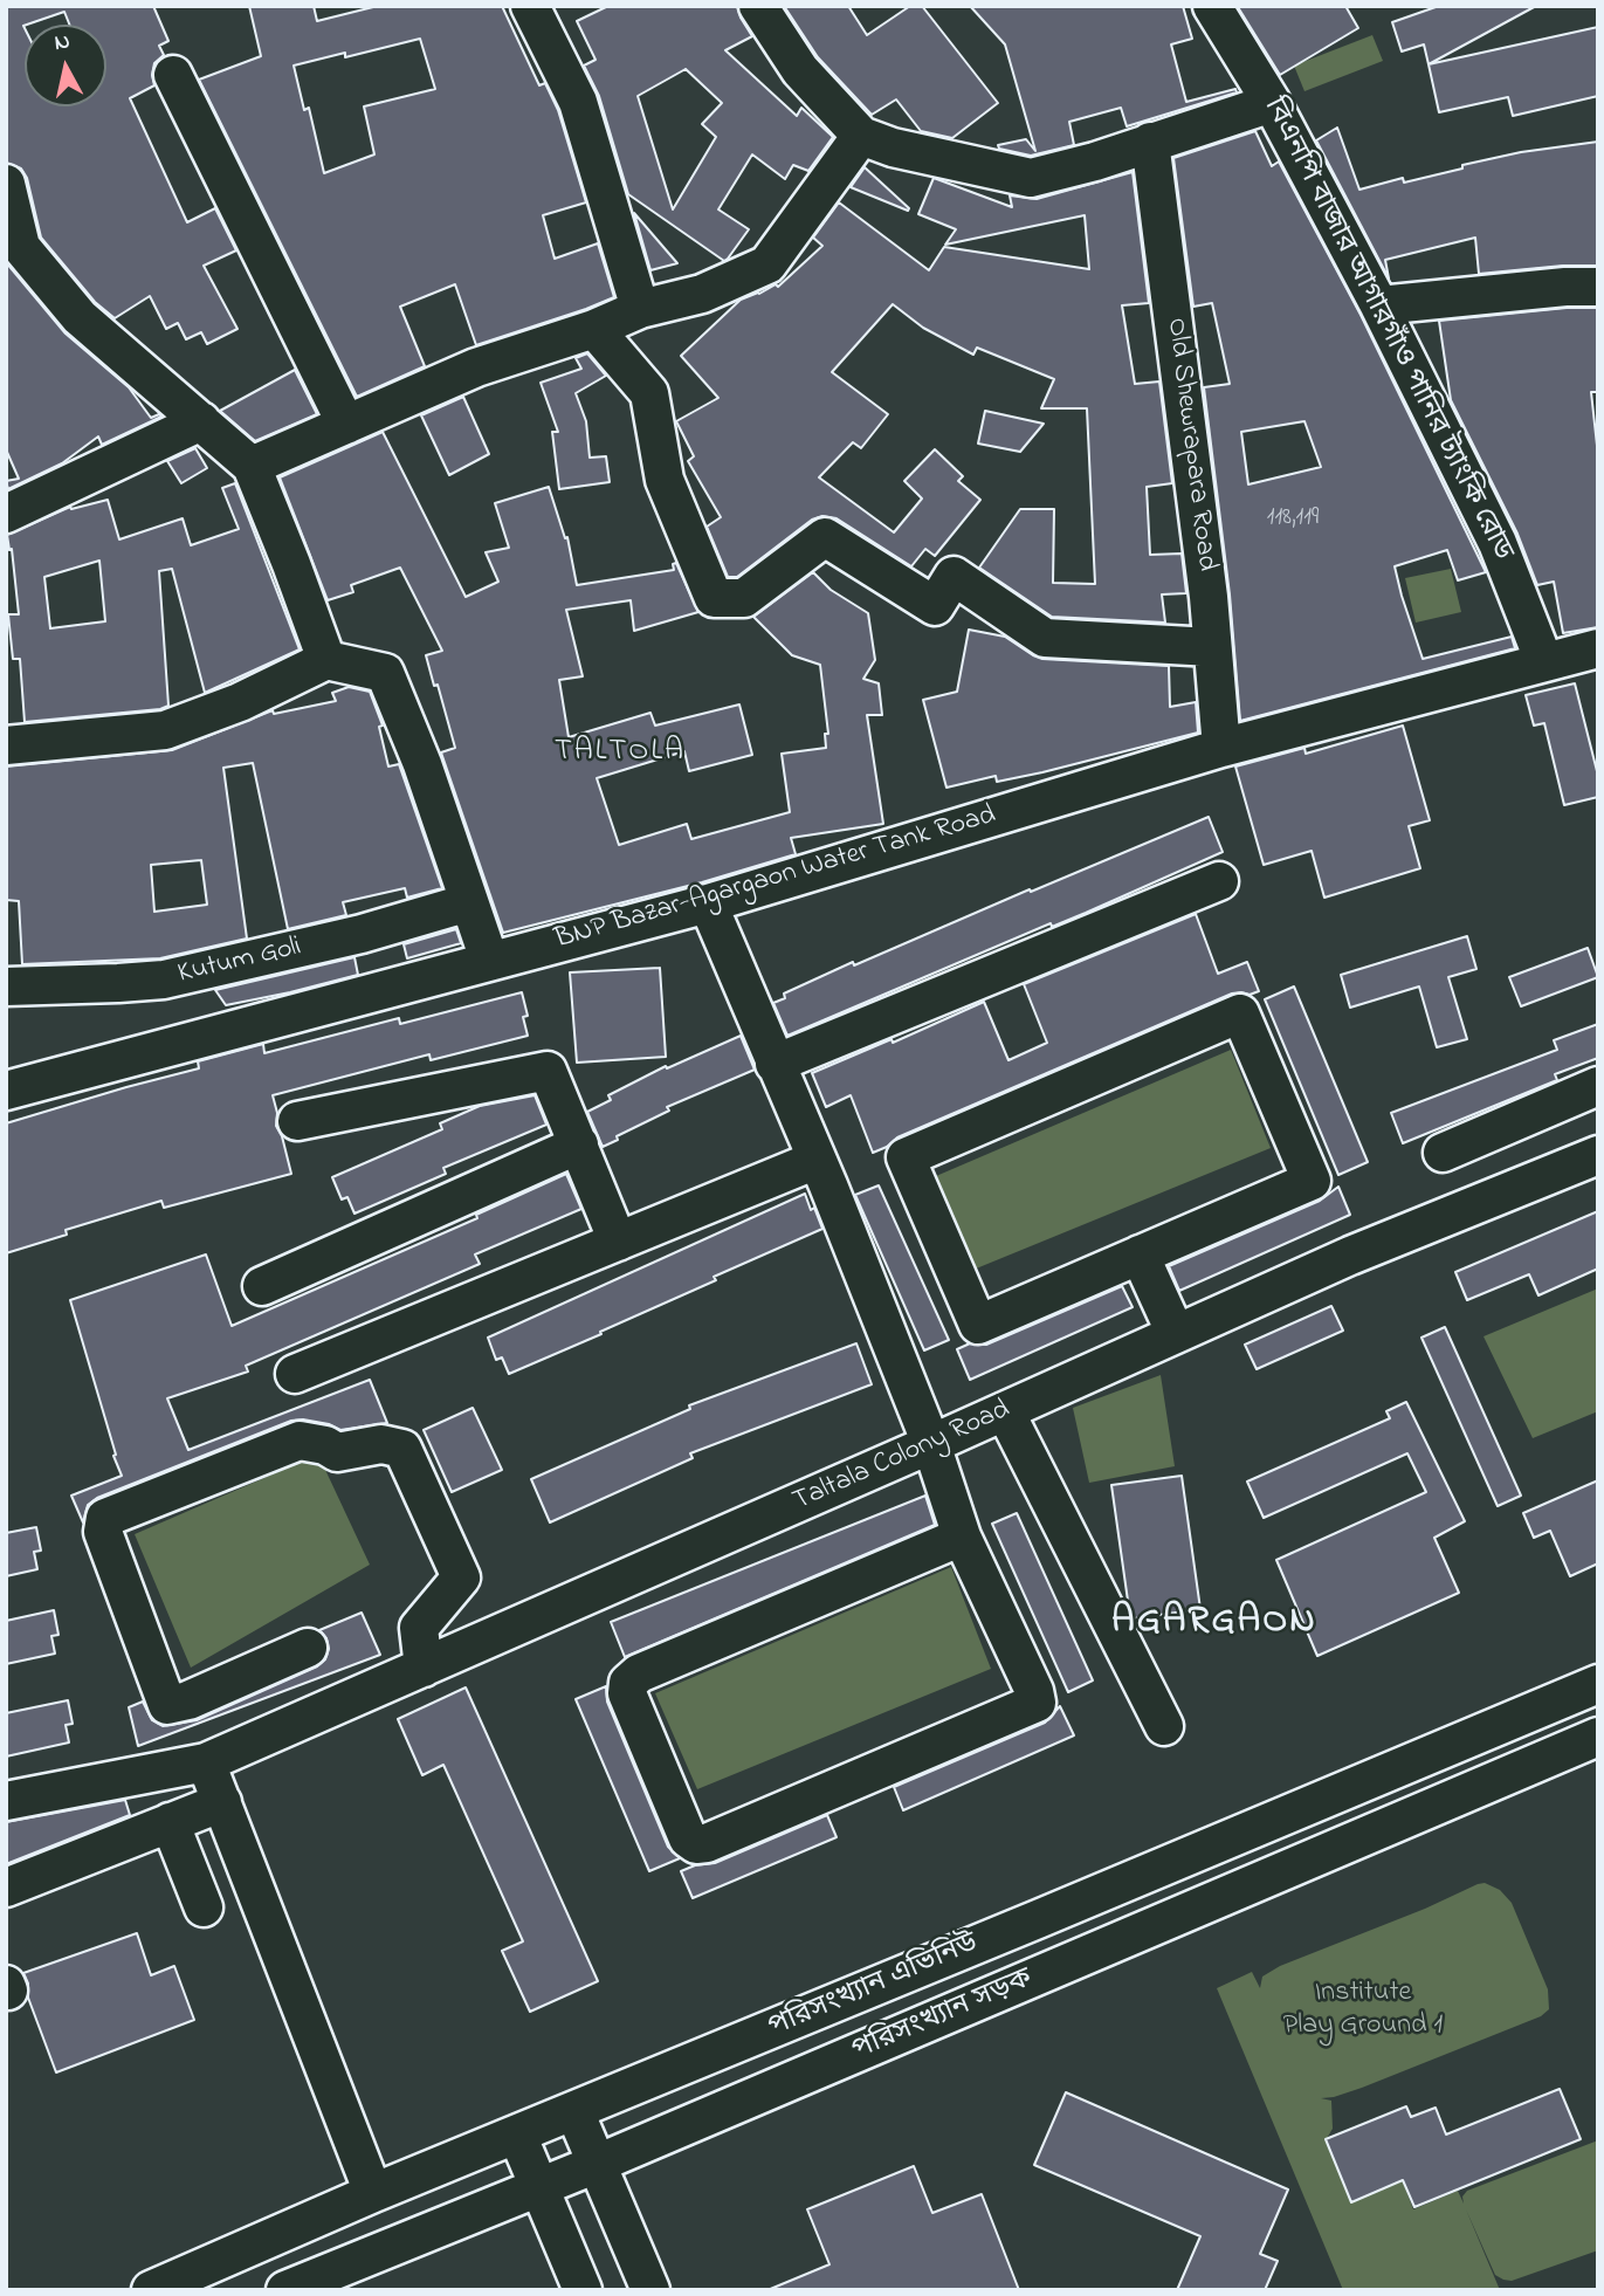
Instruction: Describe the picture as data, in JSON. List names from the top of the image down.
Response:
{
  "streets": {
    "street": [
      "বিএনপি বাজার আগারগাঁও পানির ট্যাংকি রোড",
      "Old Shewrapara Road",
      "BNP Bazar-Agargaon Water Tank Road",
      "Kutum Goli",
      "Taltala Colony Road",
      "পরিসংখ্যান এভিনিউ",
      "পরিসংখ্যান সড়ক"
    ]
  },
  "crossings": [
    ["বিএনপি বাজার আগারগাঁও পানির ট্যাংকি রোড", "BNP Bazar-Agargaon Water Tank Road"],
    ["Old Shewrapara Road", "BNP Bazar-Agargaon Water Tank Road"]
  ],
  "districts": ["TALTOLA", "AGARGAON"],
  "parks": ["Institute Play Ground 1"],
  "house_numbers": ["118,119"],
  "north": "top"
}
